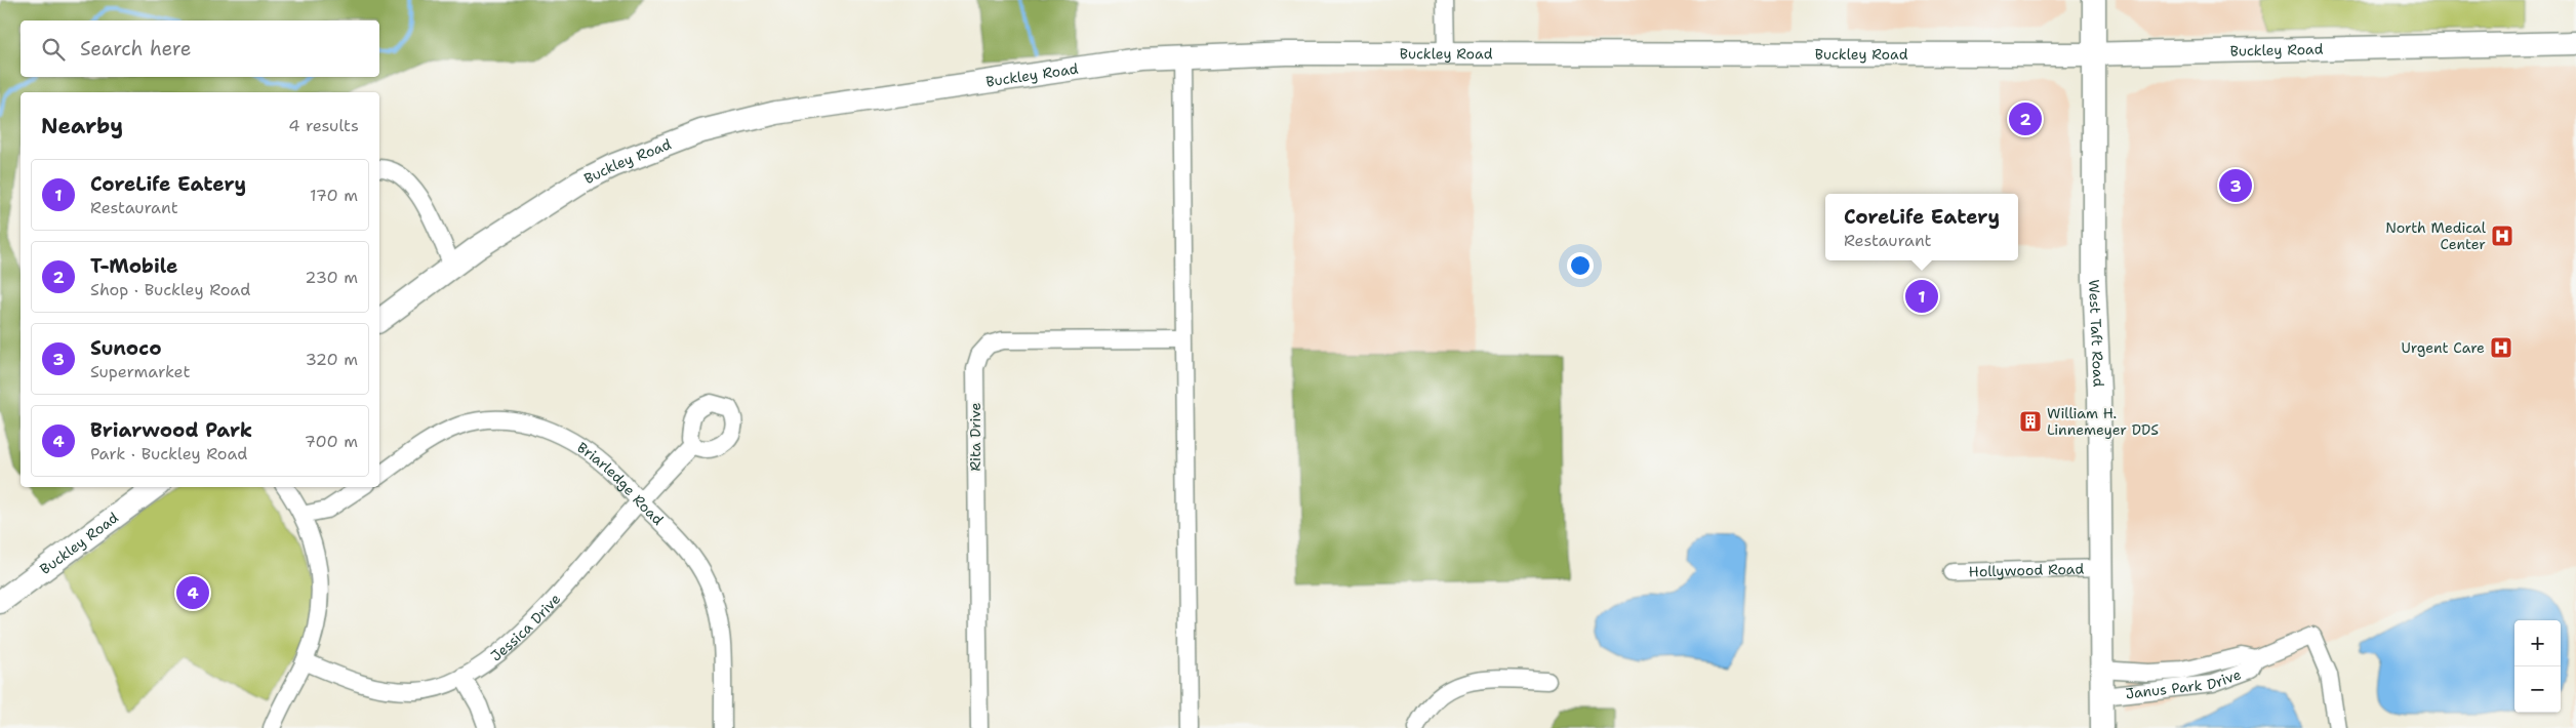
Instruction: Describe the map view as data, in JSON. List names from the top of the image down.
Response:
{
  "streets": {
    "street": [
      "Buckley Road",
      "West Taft Road",
      "Rita Drive",
      "Briarledge Road",
      "Hollywood Road",
      "Jessica Drive",
      "Janus Park Drive"
    ]
  },
  "crossings": [
    ["Buckley Road", "West Taft Road"],
    ["West Taft Road", "Hollywood Road"],
    ["West Taft Road", "Janus Park Drive"],
    ["Briarledge Road", "Jessica Drive"]
  ],
  "places": {
    "hospital": ["North Medical Center", "Urgent Care"],
    "building": ["William H. Linnemeyer DDS"]
  },
  "page": {
    "search": "Search here",
    "heading": ["Nearby", "4 results"],
    "pins": [
      "2",
      "3",
      "1",
      "4"
    ],
    "list": [
      {
        "mark": "1",
        "name": "CoreLife Eatery",
        "note": "Restaurant",
        "value": "170 m"
      },
      {
        "mark": "2",
        "name": "T-Mobile",
        "note": "Shop · Buckley Road",
        "value": "230 m"
      },
      {
        "mark": "3",
        "name": "Sunoco",
        "note": "Supermarket",
        "value": "320 m"
      },
      {
        "mark": "4",
        "name": "Briarwood Park",
        "note": "Park · Buckley Road",
        "value": "700 m"
      }
    ],
    "popup": ["CoreLife Eatery", "Restaurant"],
    "map_buttons": ["+", "−"]
  }
}
